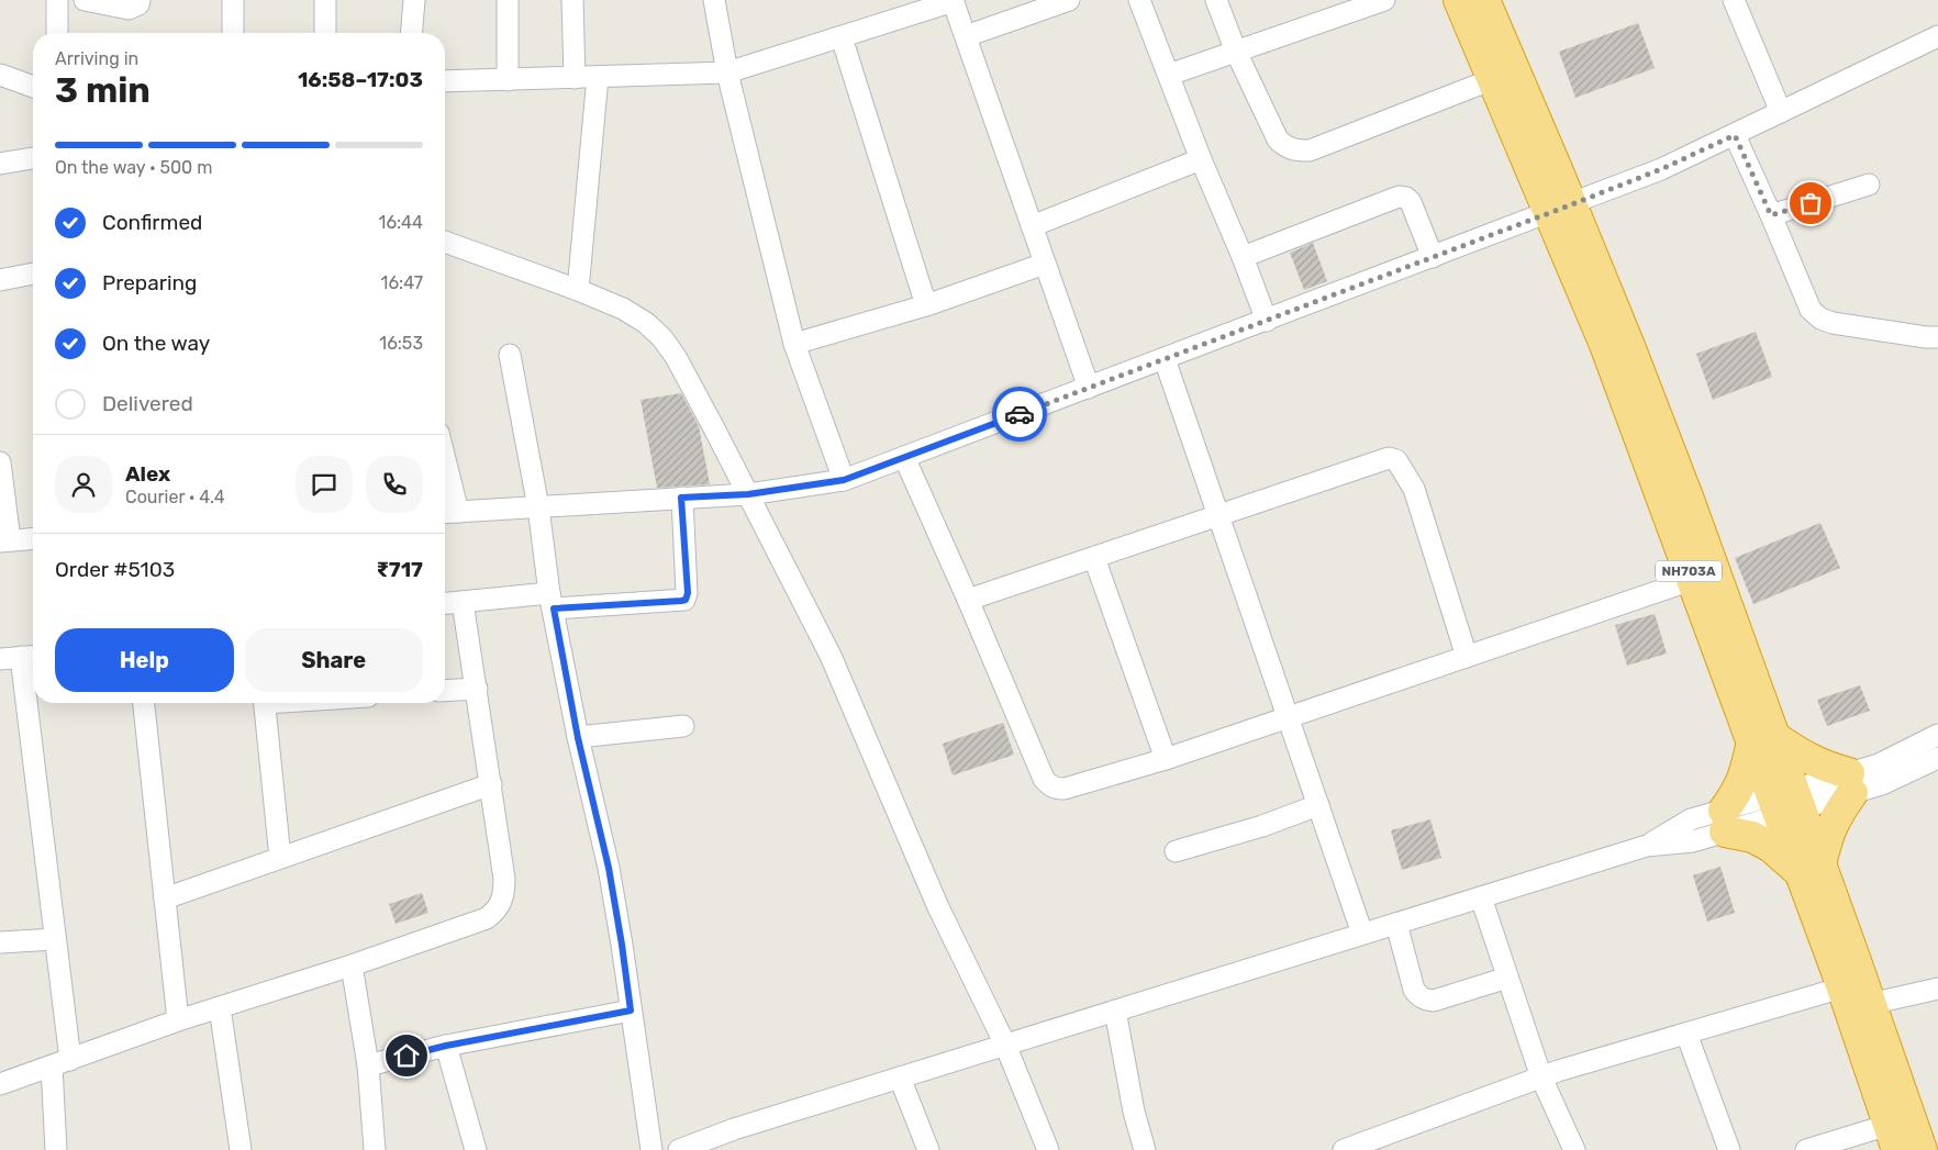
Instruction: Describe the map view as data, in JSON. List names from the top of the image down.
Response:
{
  "streets": {
    "highway": ["NH703A"]
  },
  "page": {
    "heading": ["3 min", "Arriving in", "16:58–17:03"],
    "panel": [
      "Alex",
      "Courier · 4.4",
      "Order #5103",
      "₹717"
    ],
    "bar": "On the way · 500 m",
    "list": [
      ["Confirmed", "16:44"],
      ["Preparing", "16:47"],
      ["On the way", "16:53"],
      "Delivered"
    ],
    "buttons": ["Help", "Share"]
  }
}
